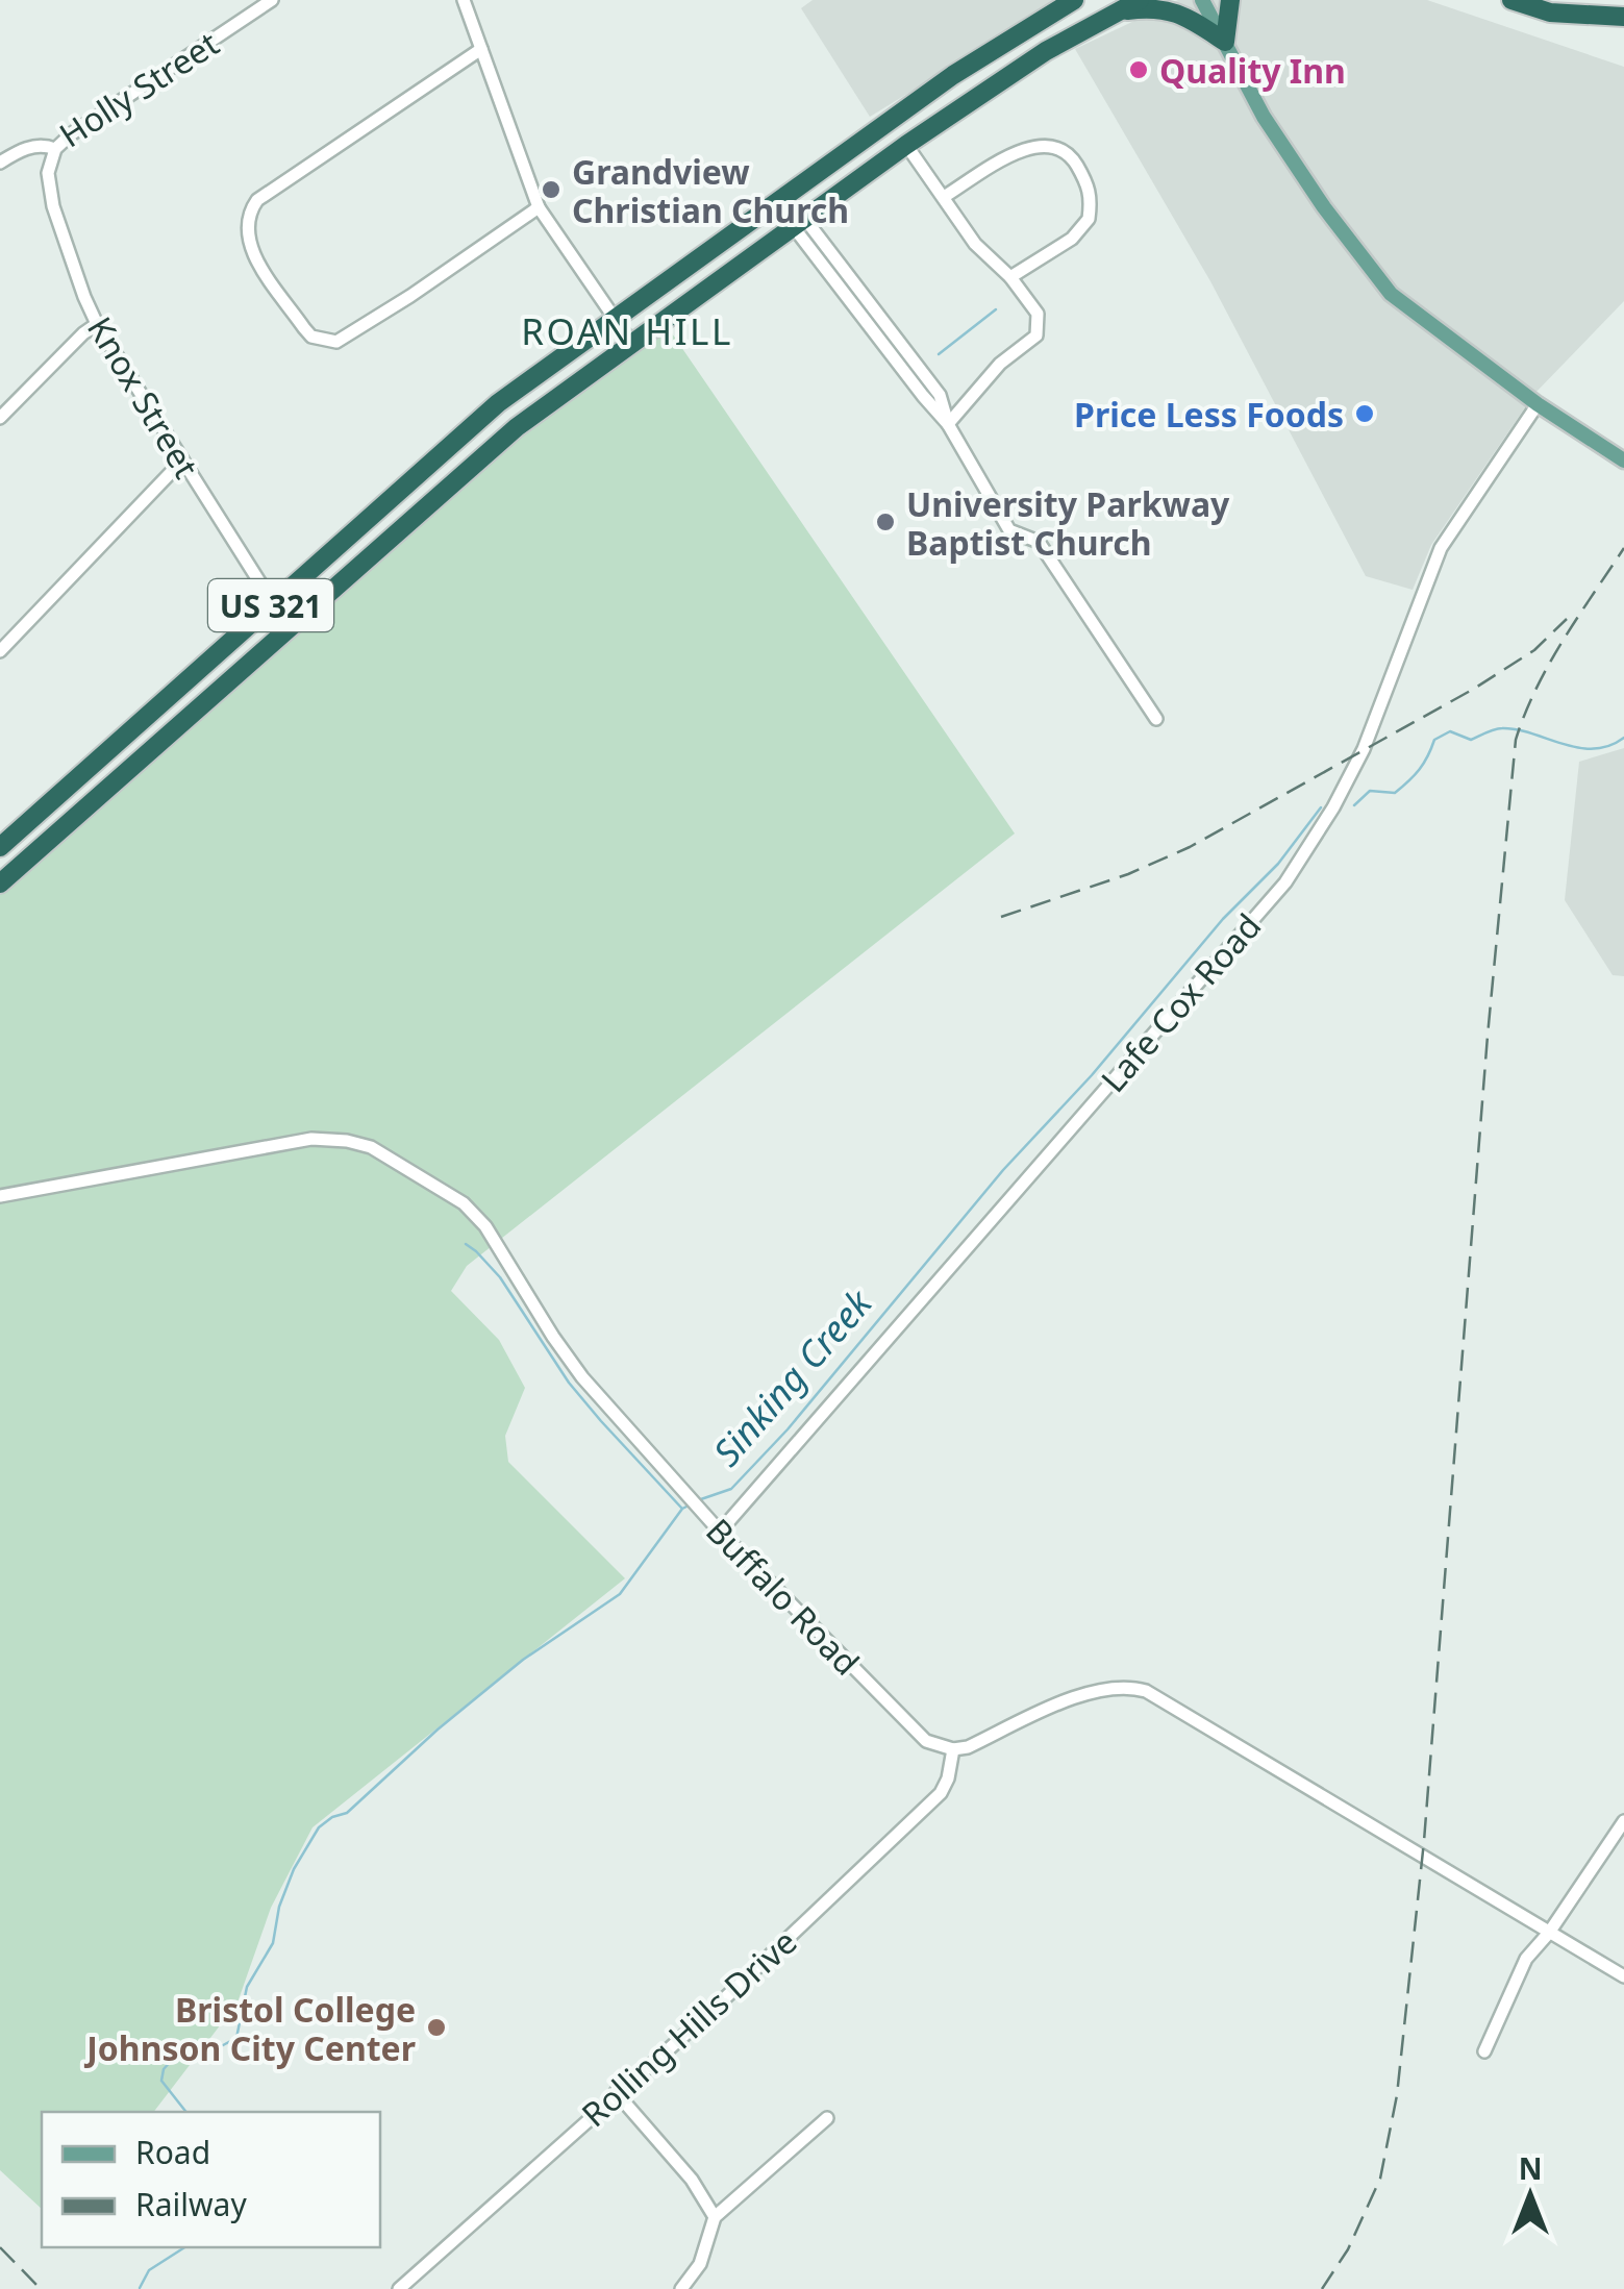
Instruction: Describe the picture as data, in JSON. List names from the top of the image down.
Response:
{
  "streets": {
    "highway": ["US 321"],
    "street": [
      "Holly Street",
      "Knox Street",
      "Lafe Cox Road",
      "Buffalo Road",
      "Rolling Hills Drive"
    ]
  },
  "crossings": [
    ["Holly Street", "Knox Street"],
    ["Knox Street", "US 321"],
    ["Lafe Cox Road", "Buffalo Road"],
    ["Buffalo Road", "Rolling Hills Drive"]
  ],
  "districts": ["ROAN HILL"],
  "water": ["Sinking Creek"],
  "places": [
    "Quality Inn",
    "Grandview Christian Church",
    "Price Less Foods",
    "University Parkway Baptist Church",
    "Bristol College Johnson City Center"
  ],
  "legend": ["Road", "Railway"],
  "north": "top"
}
